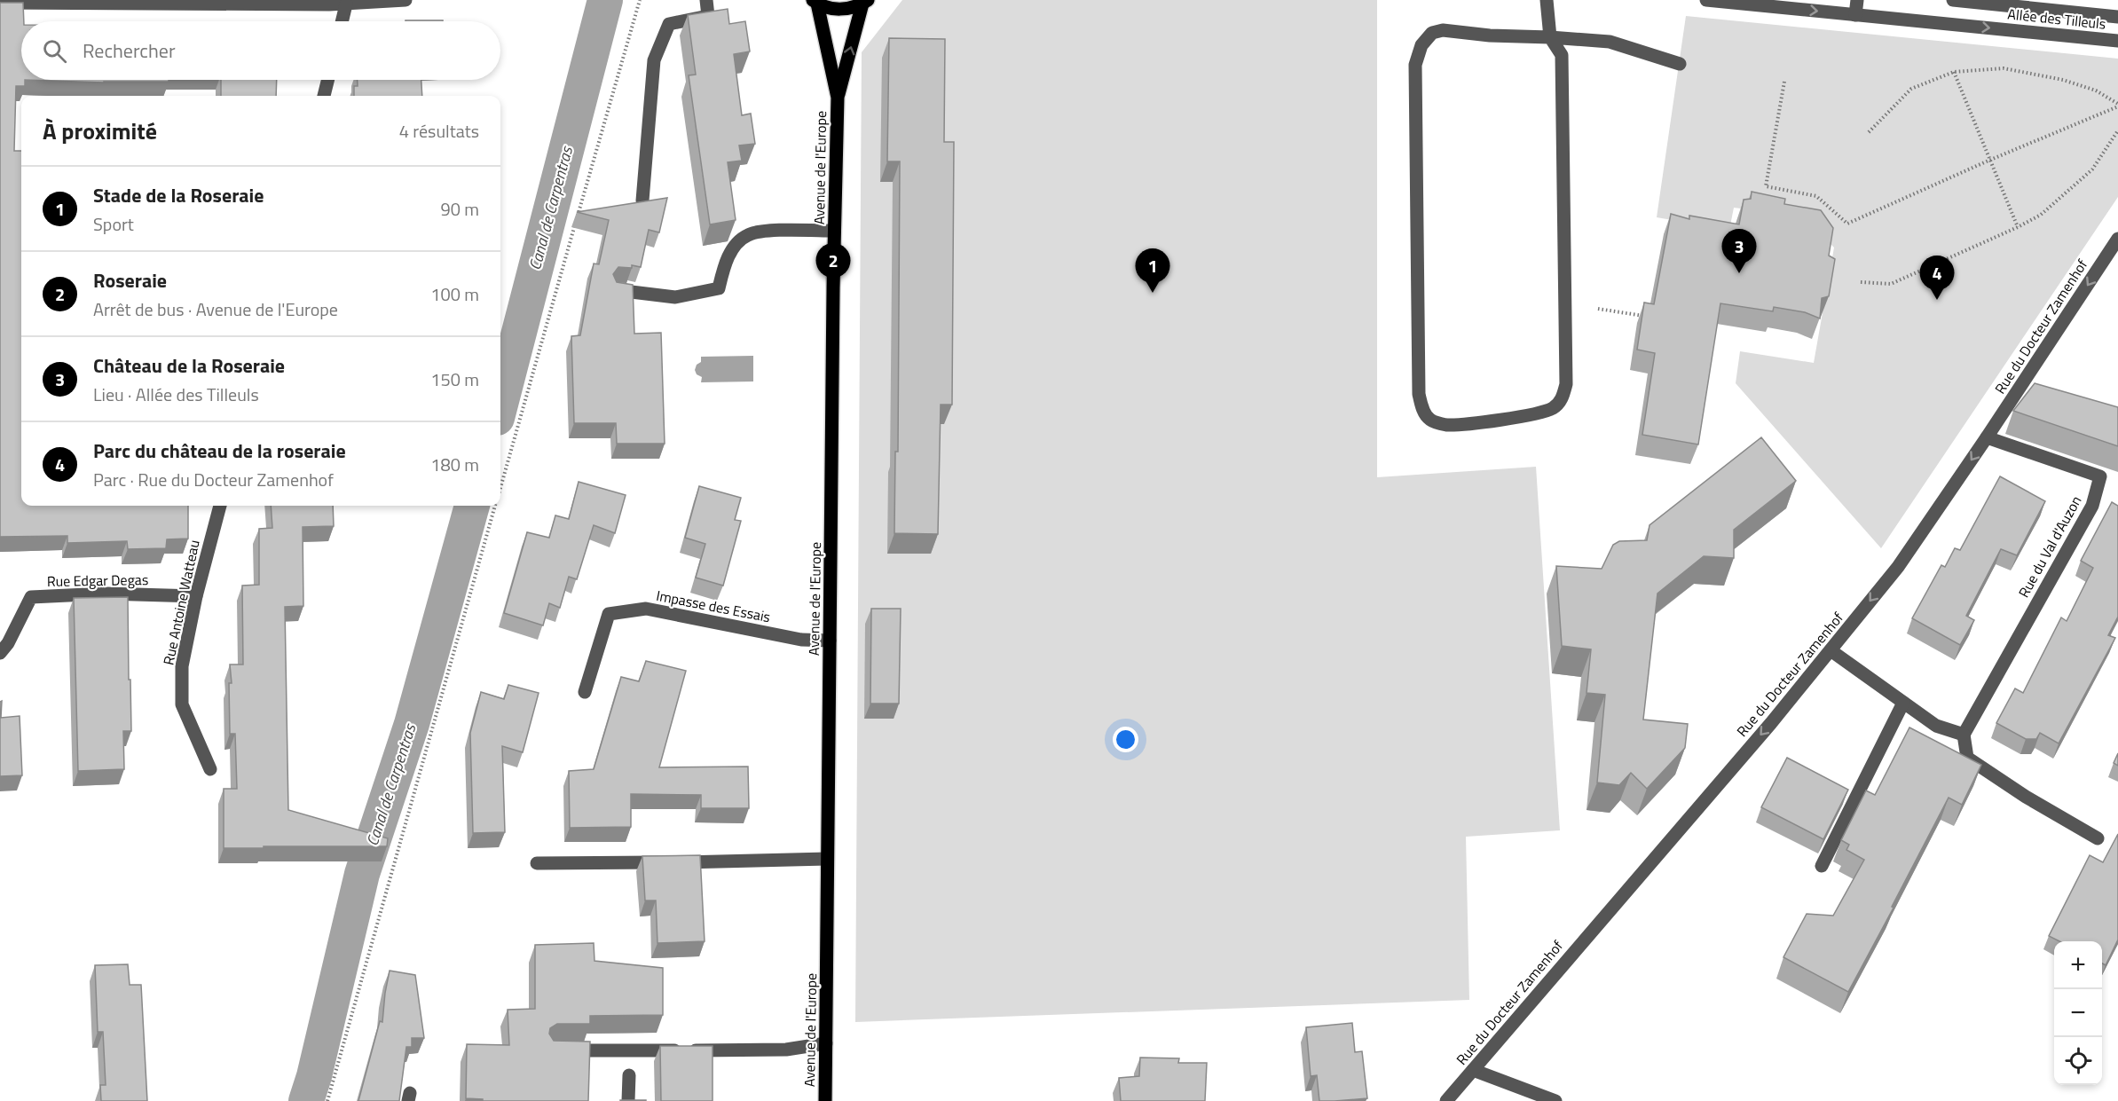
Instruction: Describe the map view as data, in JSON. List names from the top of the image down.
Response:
{
  "streets": {
    "main road": ["Avenue de l'Europe"],
    "street": [
      "Allée des Tilleuls",
      "Rue du Docteur Zamenhof",
      "Rue du Val d'Auzon",
      "Rue Edgar Degas",
      "Rue Antoine Watteau",
      "Impasse des Essais"
    ]
  },
  "crossings": [
    ["Avenue de l'Europe", "Impasse des Essais"],
    ["Rue du Docteur Zamenhof", "Rue du Val d'Auzon"],
    ["Rue Edgar Degas", "Rue Antoine Watteau"]
  ],
  "one_way": ["Rue du Docteur Zamenhof"],
  "water": ["Canal de Carpentras"],
  "page": {
    "search": "Rechercher",
    "heading": ["À proximité", "4 résultats"],
    "list": [
      {
        "mark": "1",
        "name": "Stade de la Roseraie",
        "note": "Sport",
        "value": "90 m"
      },
      {
        "mark": "2",
        "name": "Roseraie",
        "note": "Arrêt de bus · Avenue de l'Europe",
        "value": "100 m"
      },
      {
        "mark": "3",
        "name": "Château de la Roseraie",
        "note": "Lieu · Allée des Tilleuls",
        "value": "150 m"
      },
      {
        "mark": "4",
        "name": "Parc du château de la roseraie",
        "note": "Parc · Rue du Docteur Zamenhof",
        "value": "180 m"
      }
    ],
    "pins": [
      "3",
      "2",
      "1",
      "4"
    ],
    "map_buttons": ["+", "−"]
  }
}
